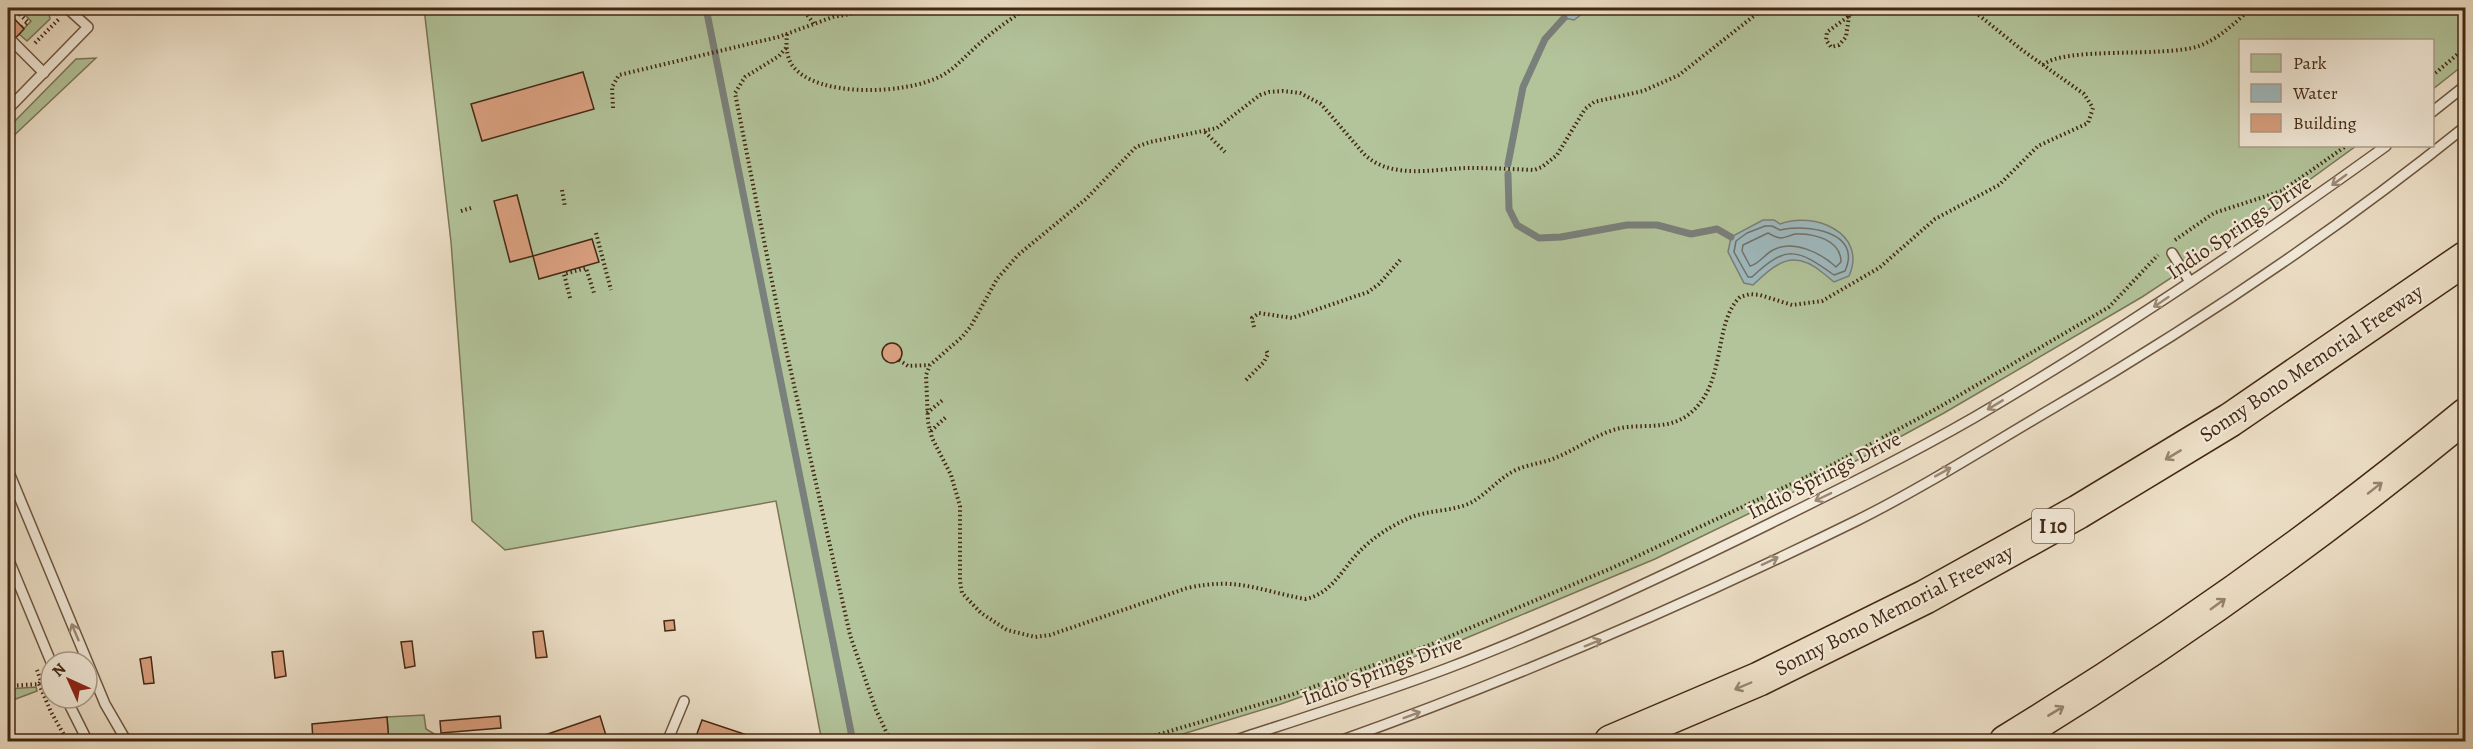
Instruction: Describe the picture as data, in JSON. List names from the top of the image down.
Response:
{
  "streets": {
    "highway": ["Sonny Bono Memorial Freeway", "I 10"],
    "lane": ["Indio Springs Drive"]
  },
  "legend": ["Park", "Water", "Building"],
  "north": "top left"
}
